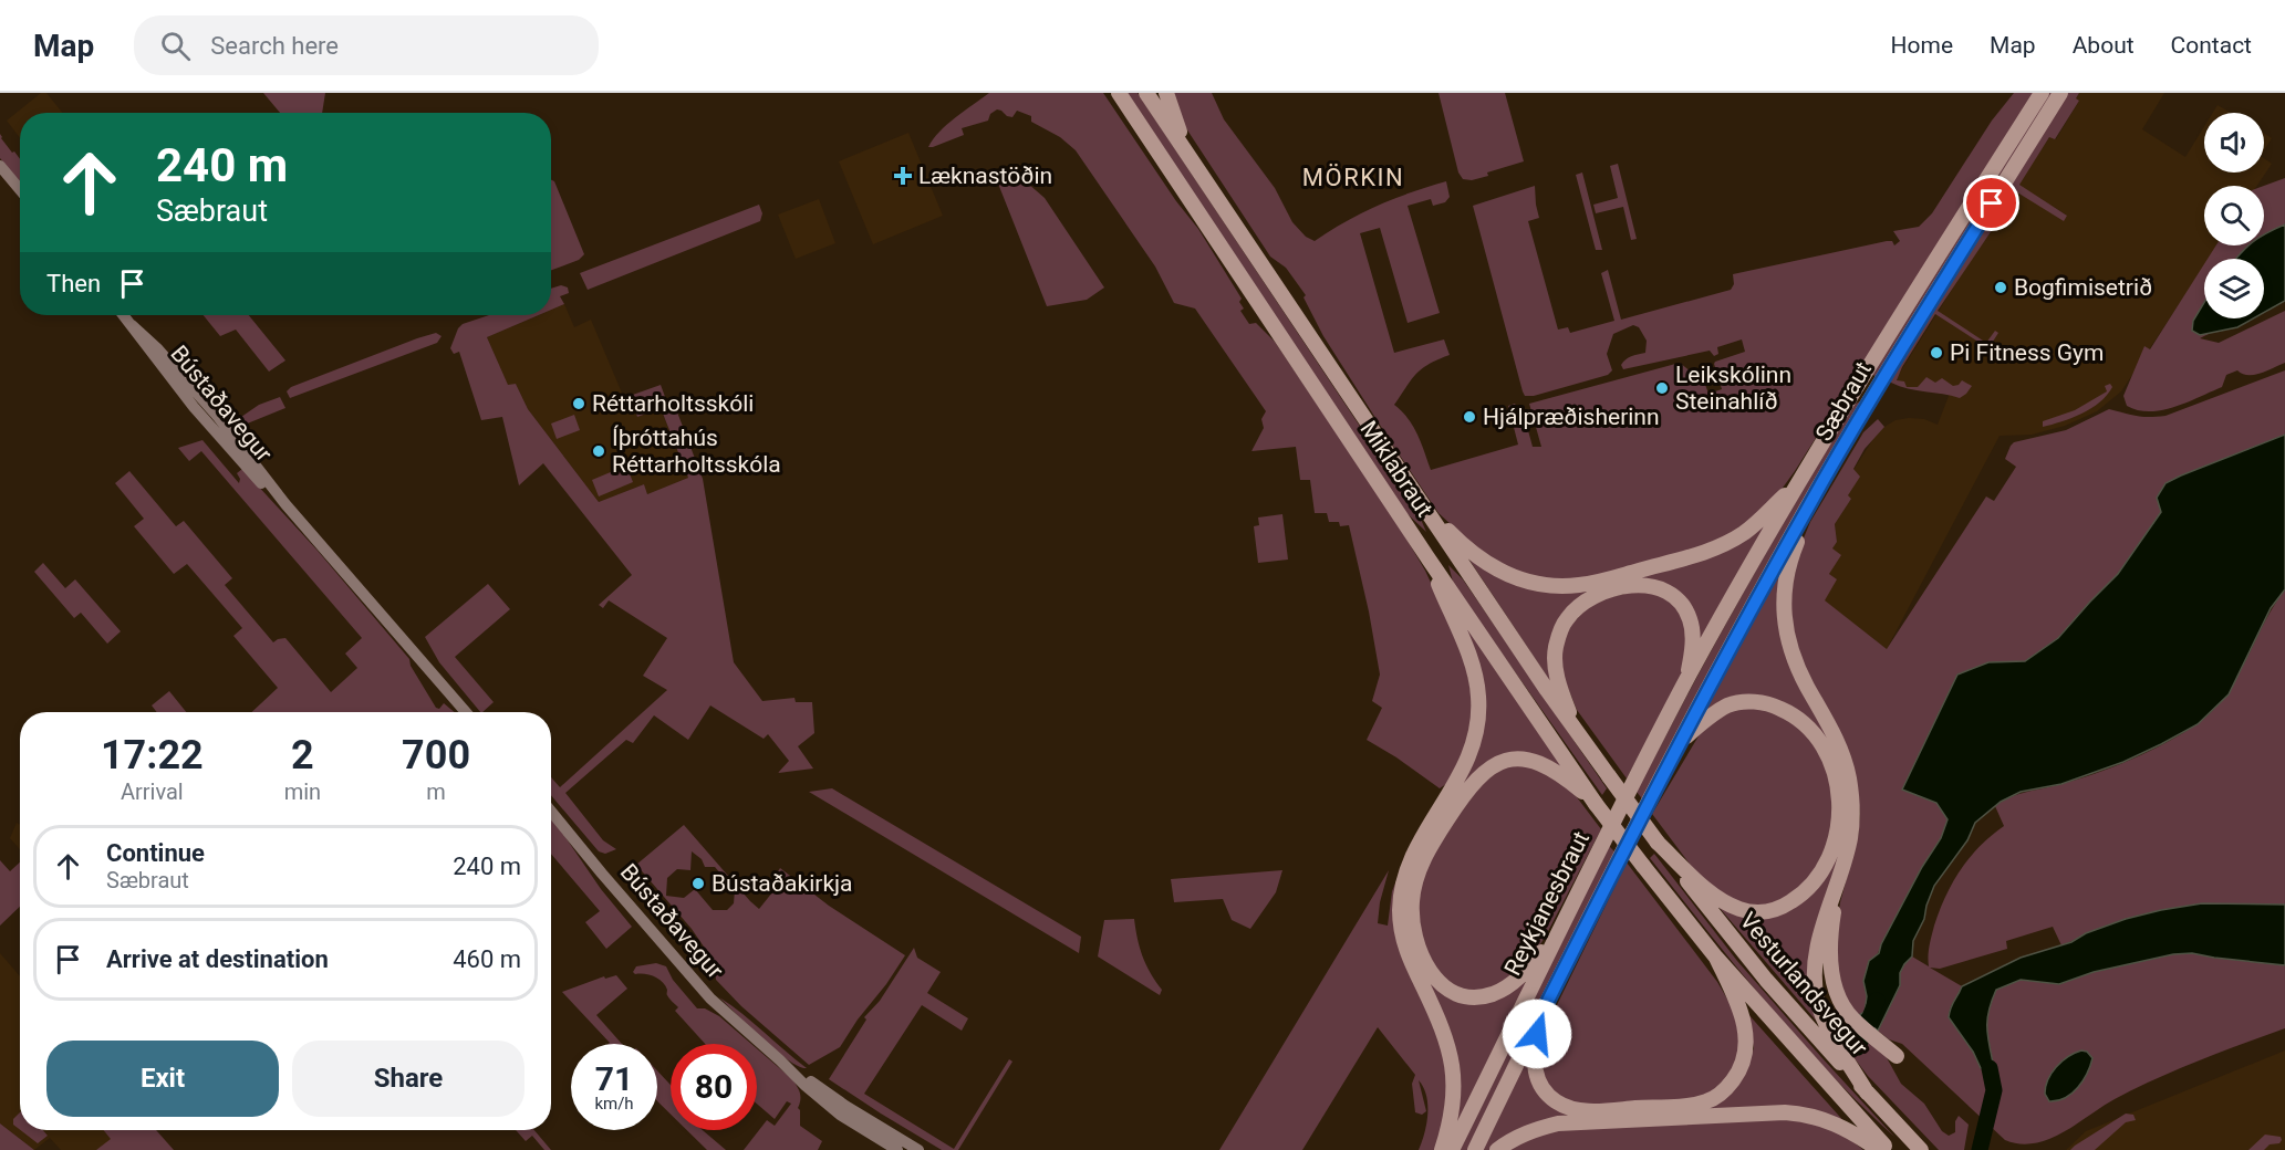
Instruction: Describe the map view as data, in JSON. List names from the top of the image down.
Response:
{
  "streets": {
    "highway": [
      "Sæbraut",
      "Miklabraut",
      "Reykjanesbraut",
      "Vesturlandsvegur"
    ],
    "main road": ["Bústaðavegur"]
  },
  "crossings": [
    ["Sæbraut", "Reykjanesbraut"],
    ["Miklabraut", "Vesturlandsvegur"]
  ],
  "districts": ["MÖRKIN"],
  "places": {
    "health": ["Læknastöðin"],
    "other": [
      "Bogfimisetrið",
      "Pi Fitness Gym",
      "Leikskólinn Steinahlíð",
      "Réttarholtsskóli",
      "Hjálpræðisherinn",
      "Íþróttahús Réttarholtsskóla",
      "Bústaðakirkja"
    ]
  },
  "page": {
    "header": "Map",
    "search": "Search here",
    "nav": [
      "Home",
      "Map",
      "About",
      "Contact"
    ],
    "turn": ["240 m", "Sæbraut"],
    "then": "Then",
    "eta": [
      "17:22",
      "Arrival",
      "2",
      "min",
      "700",
      "m"
    ],
    "list": [
      {
        "name": "Continue",
        "note": "Sæbraut",
        "value": "240 m"
      },
      {
        "name": "Arrive at destination",
        "value": "460 m"
      }
    ],
    "buttons": ["Exit", "Share"],
    "speed": "71 km/h",
    "limit": "80"
  }
}
